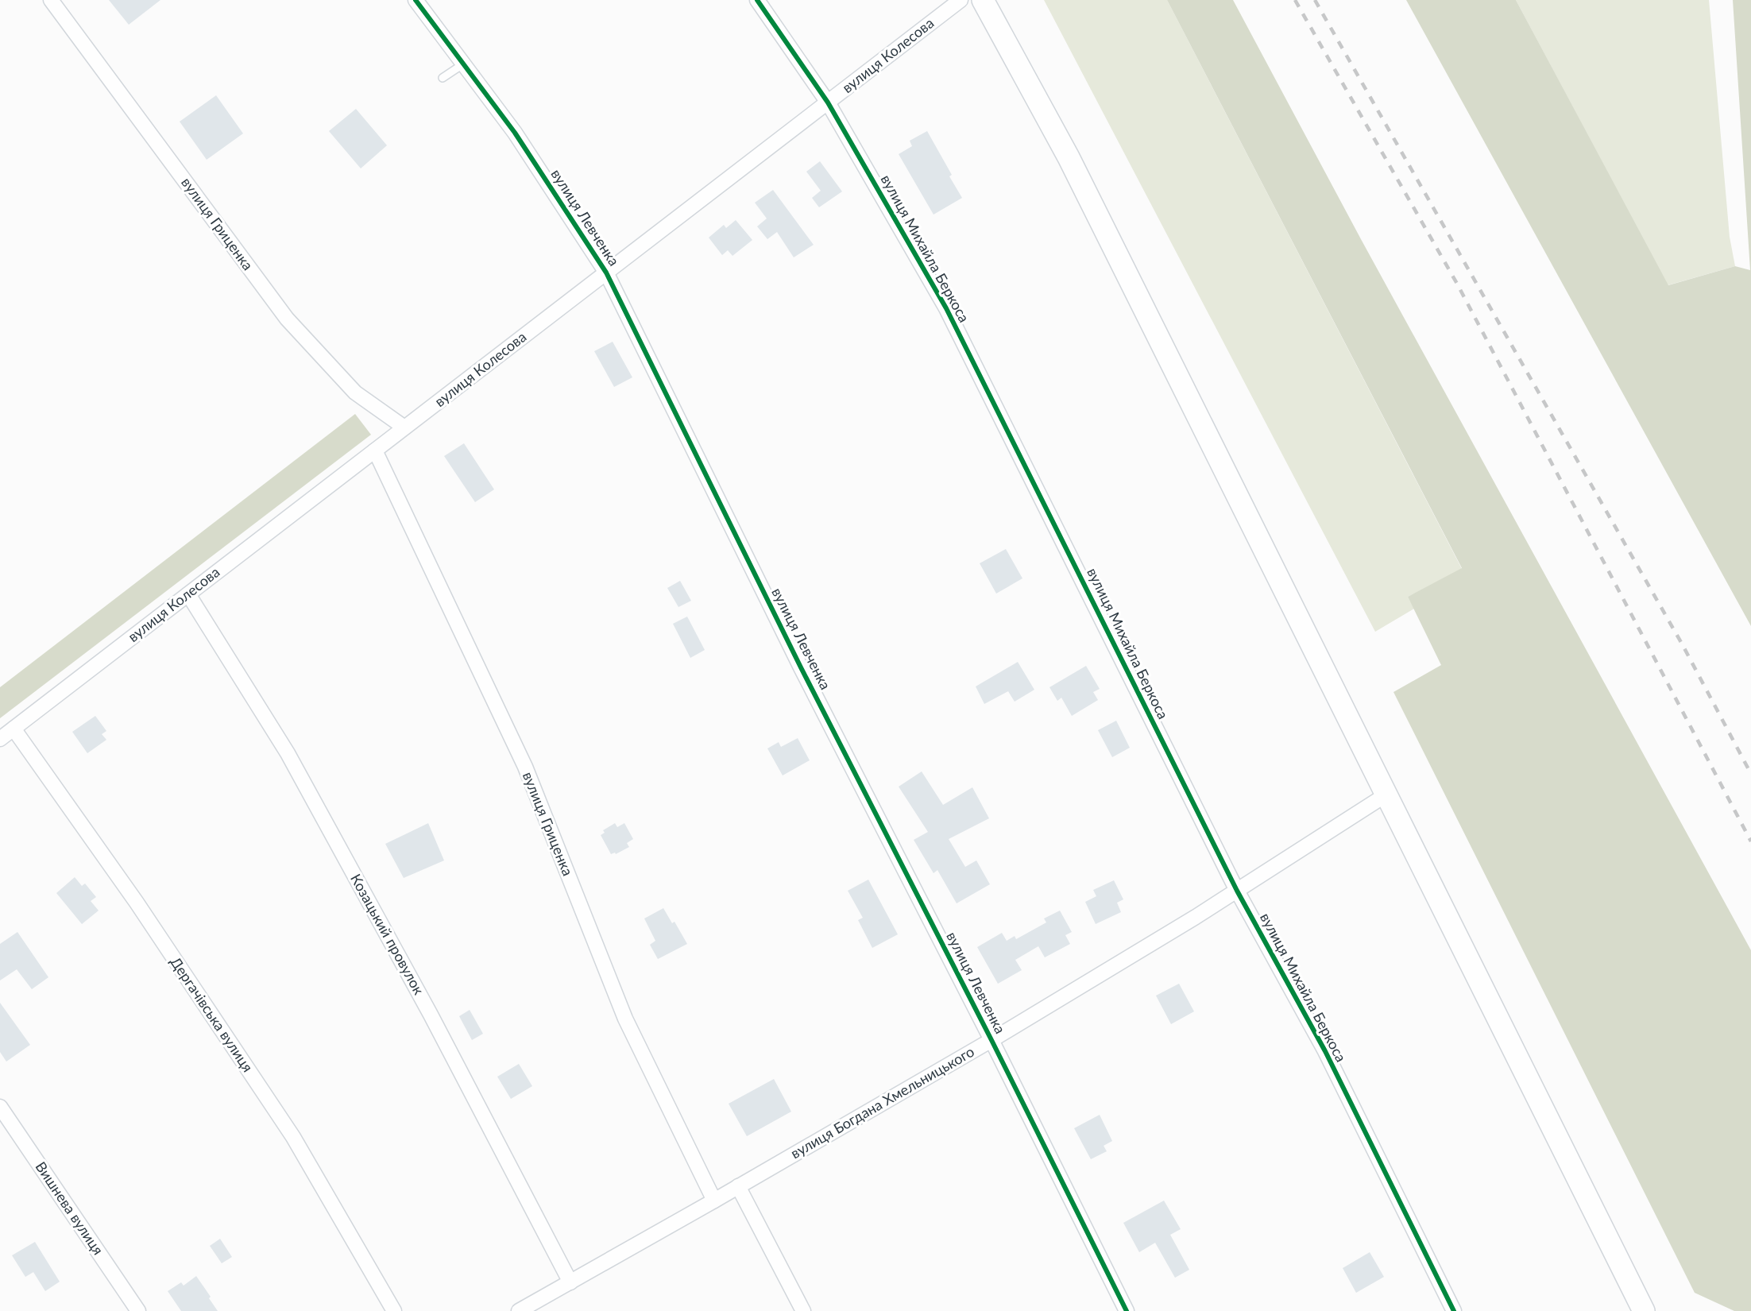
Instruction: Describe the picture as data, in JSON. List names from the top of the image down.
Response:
{
  "streets": {
    "street": [
      "вулиця Колесова",
      "вулиця Левченка",
      "вулиця Гриценка",
      "вулиця Михайла Беркоса",
      "Козацький провулок",
      "Дергачівська вулиця",
      "вулиця Богдана Хмельницького",
      "Вишнева вулиця"
    ]
  },
  "crossings": [
    ["вулиця Колесова", "вулиця Левченка"],
    ["вулиця Колесова", "вулиця Гриценка"],
    ["вулиця Колесова", "вулиця Михайла Беркоса"],
    ["вулиця Колесова", "Козацький провулок"],
    ["вулиця Колесова", "Дергачівська вулиця"],
    ["вулиця Левченка", "вулиця Богдана Хмельницького"],
    ["вулиця Гриценка", "вулиця Богдана Хмельницького"],
    ["вулиця Михайла Беркоса", "вулиця Богдана Хмельницького"],
    ["Козацький провулок", "вулиця Богдана Хмельницького"]
  ]
}
